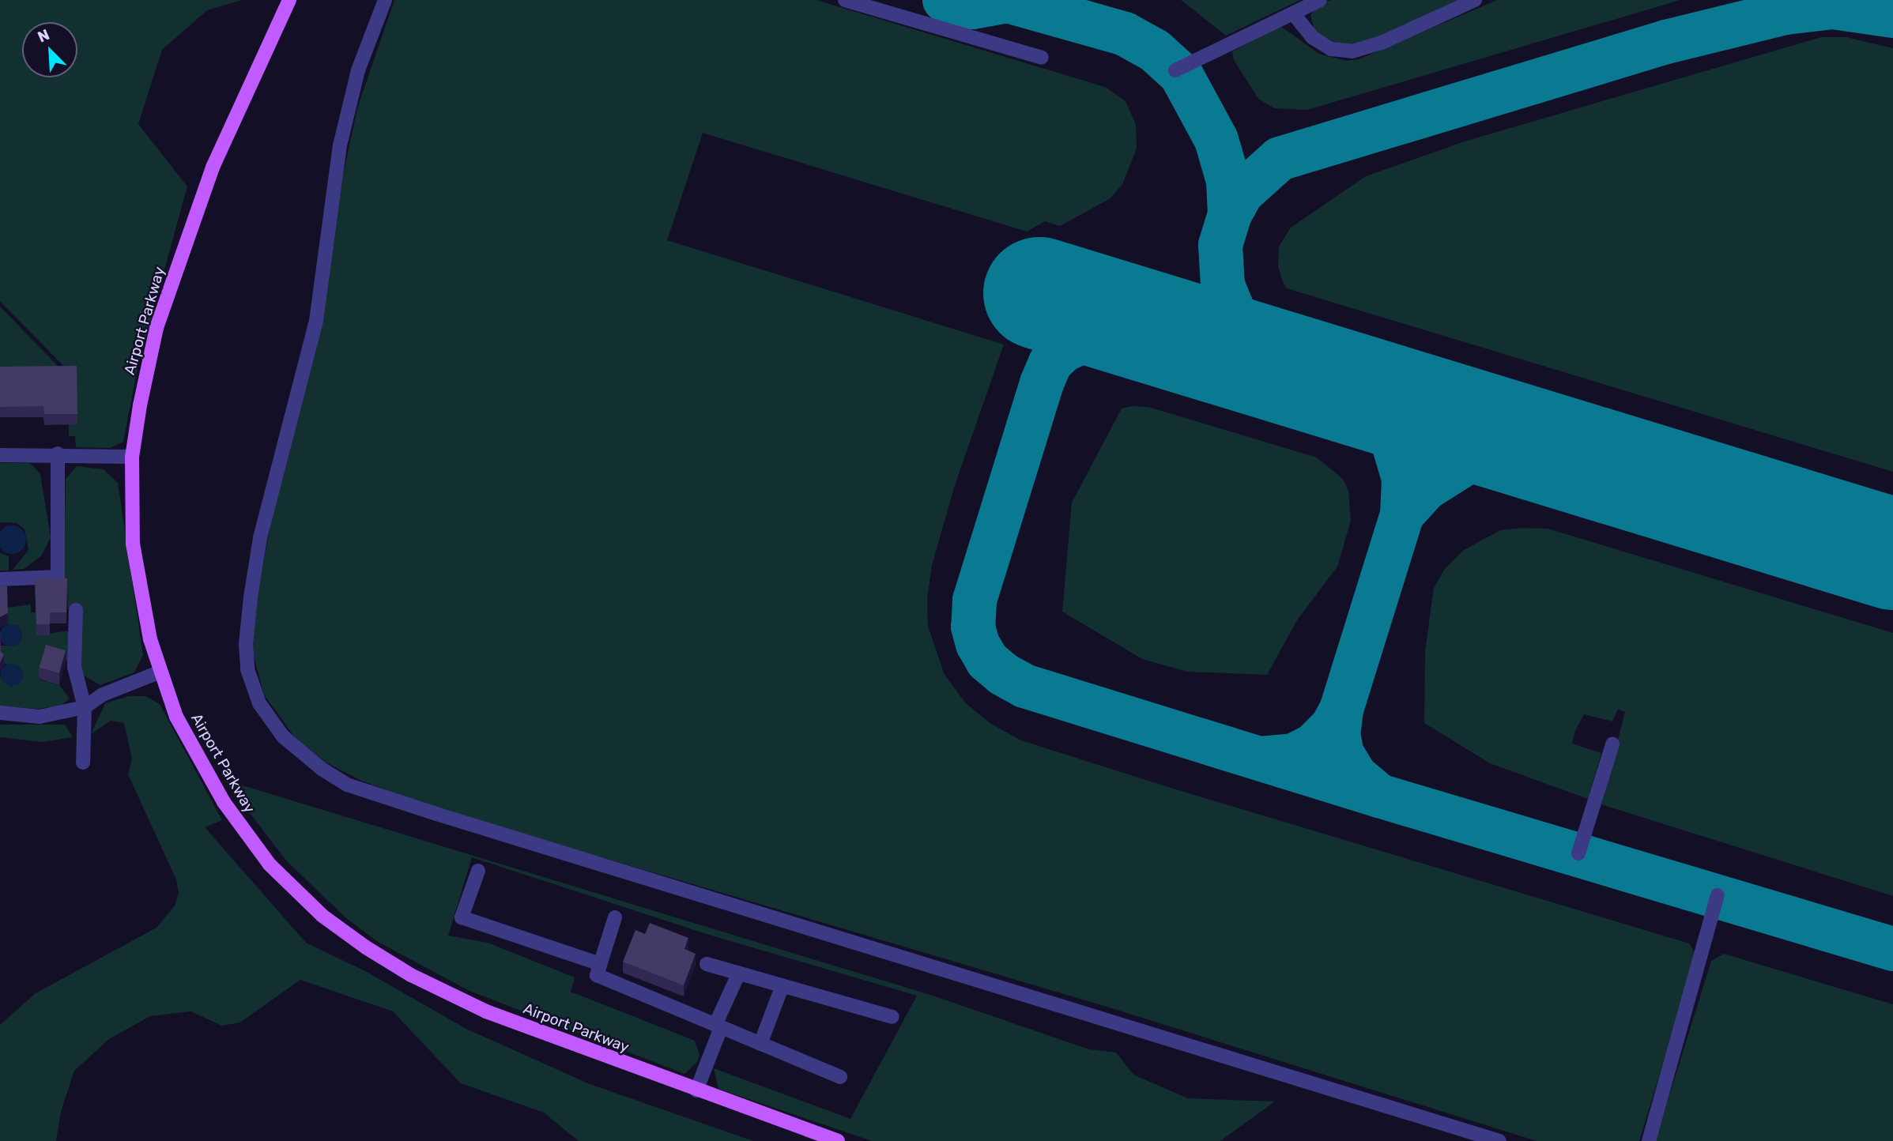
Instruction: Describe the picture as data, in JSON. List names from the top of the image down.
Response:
{
  "streets": {
    "main road": ["Airport Parkway"]
  },
  "north": "top left"
}
